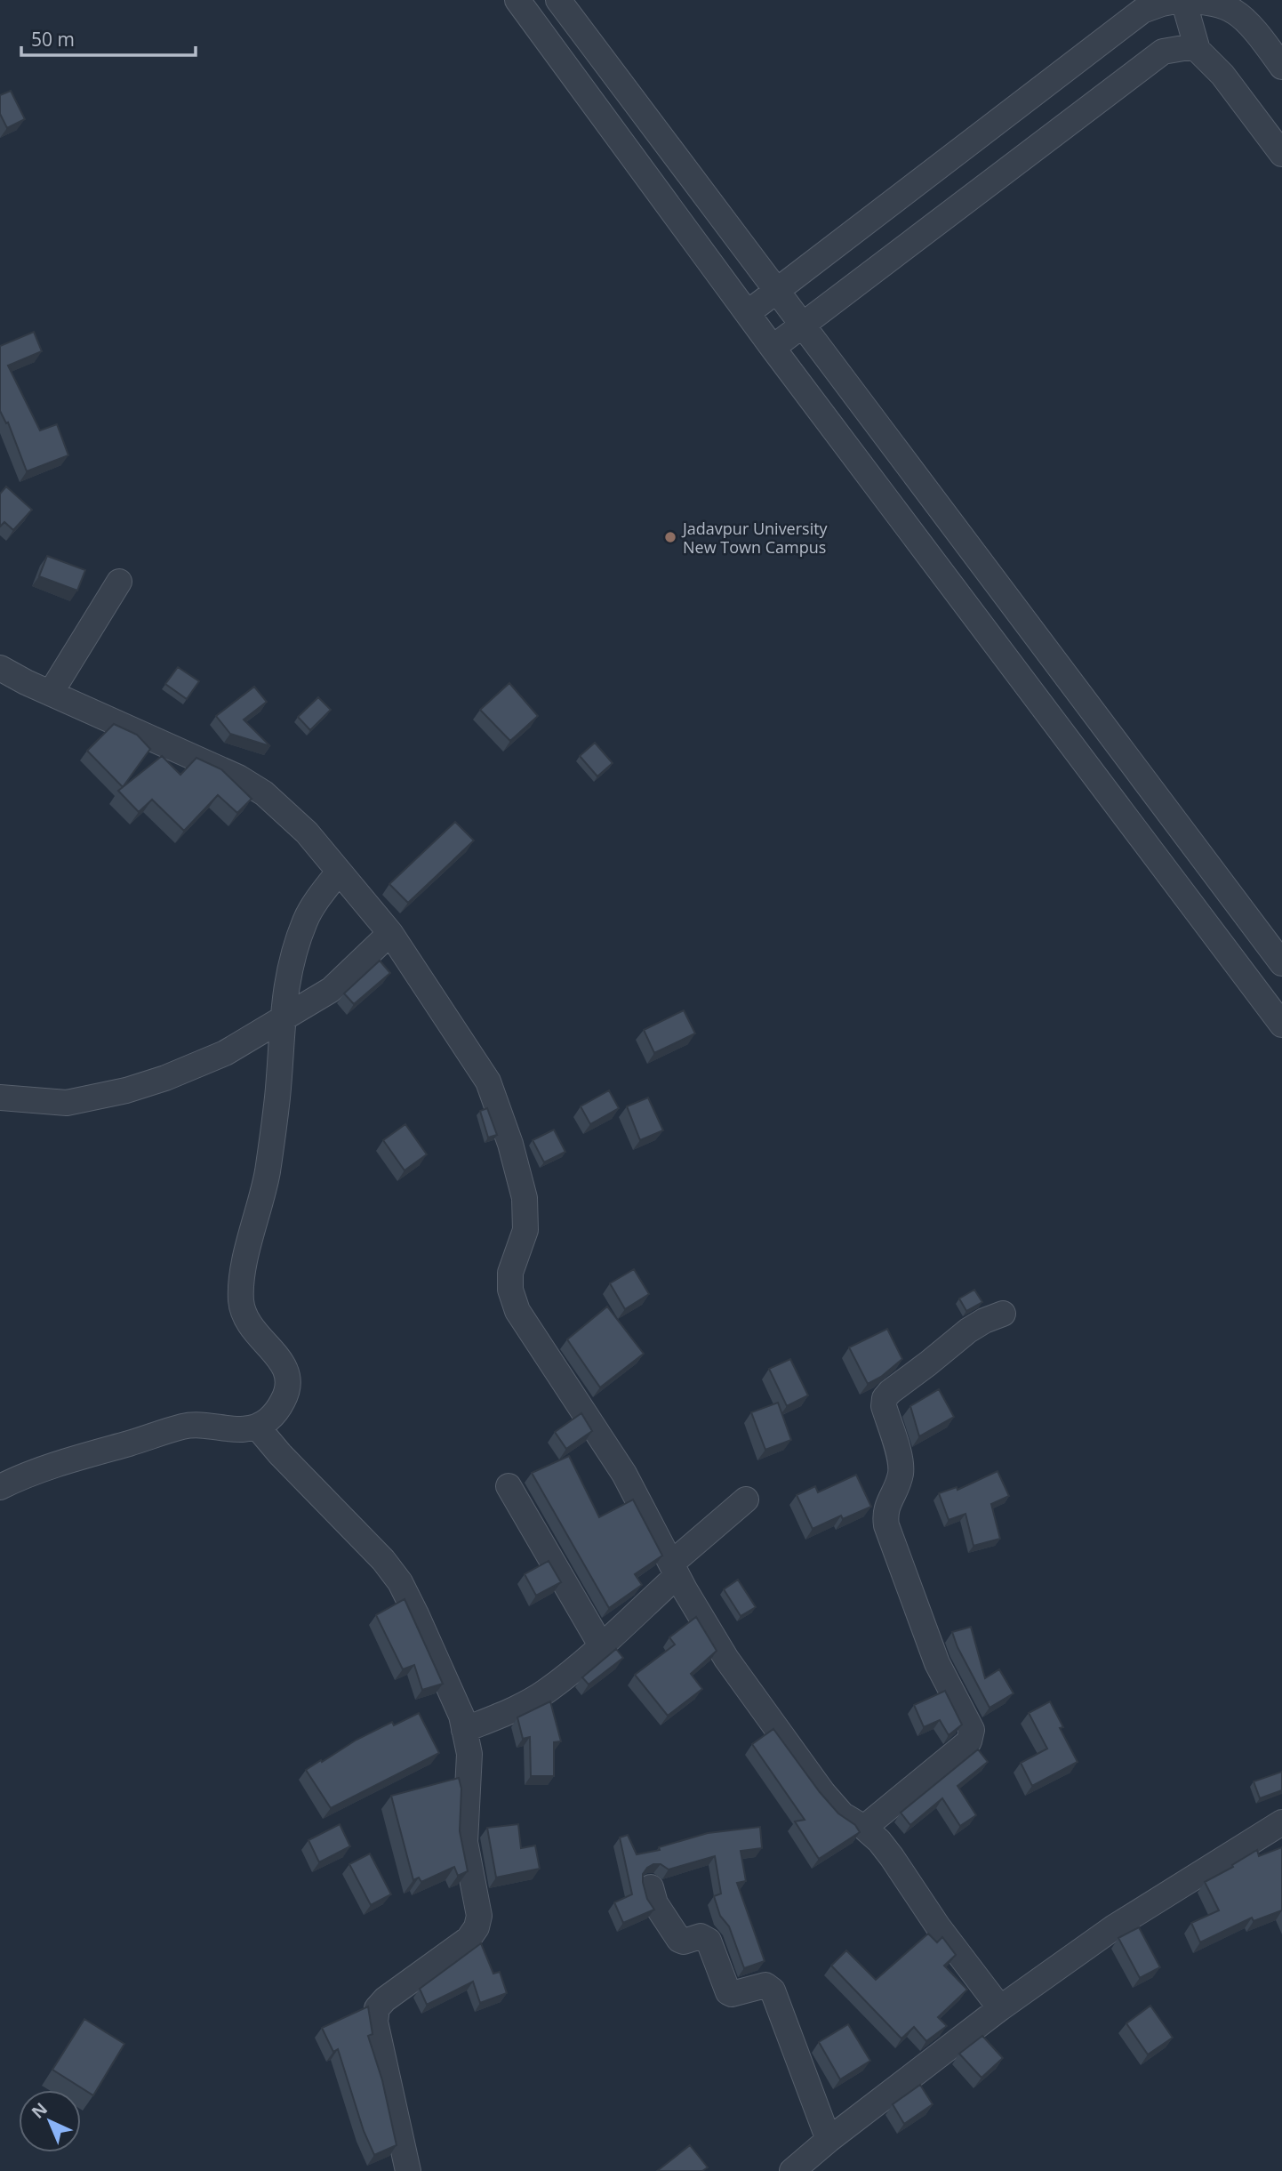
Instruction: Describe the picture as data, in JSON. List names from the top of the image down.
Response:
{
  "places": ["Jadavpur University New Town Campus"],
  "scale_bar": "50 m",
  "north": "top left"
}
